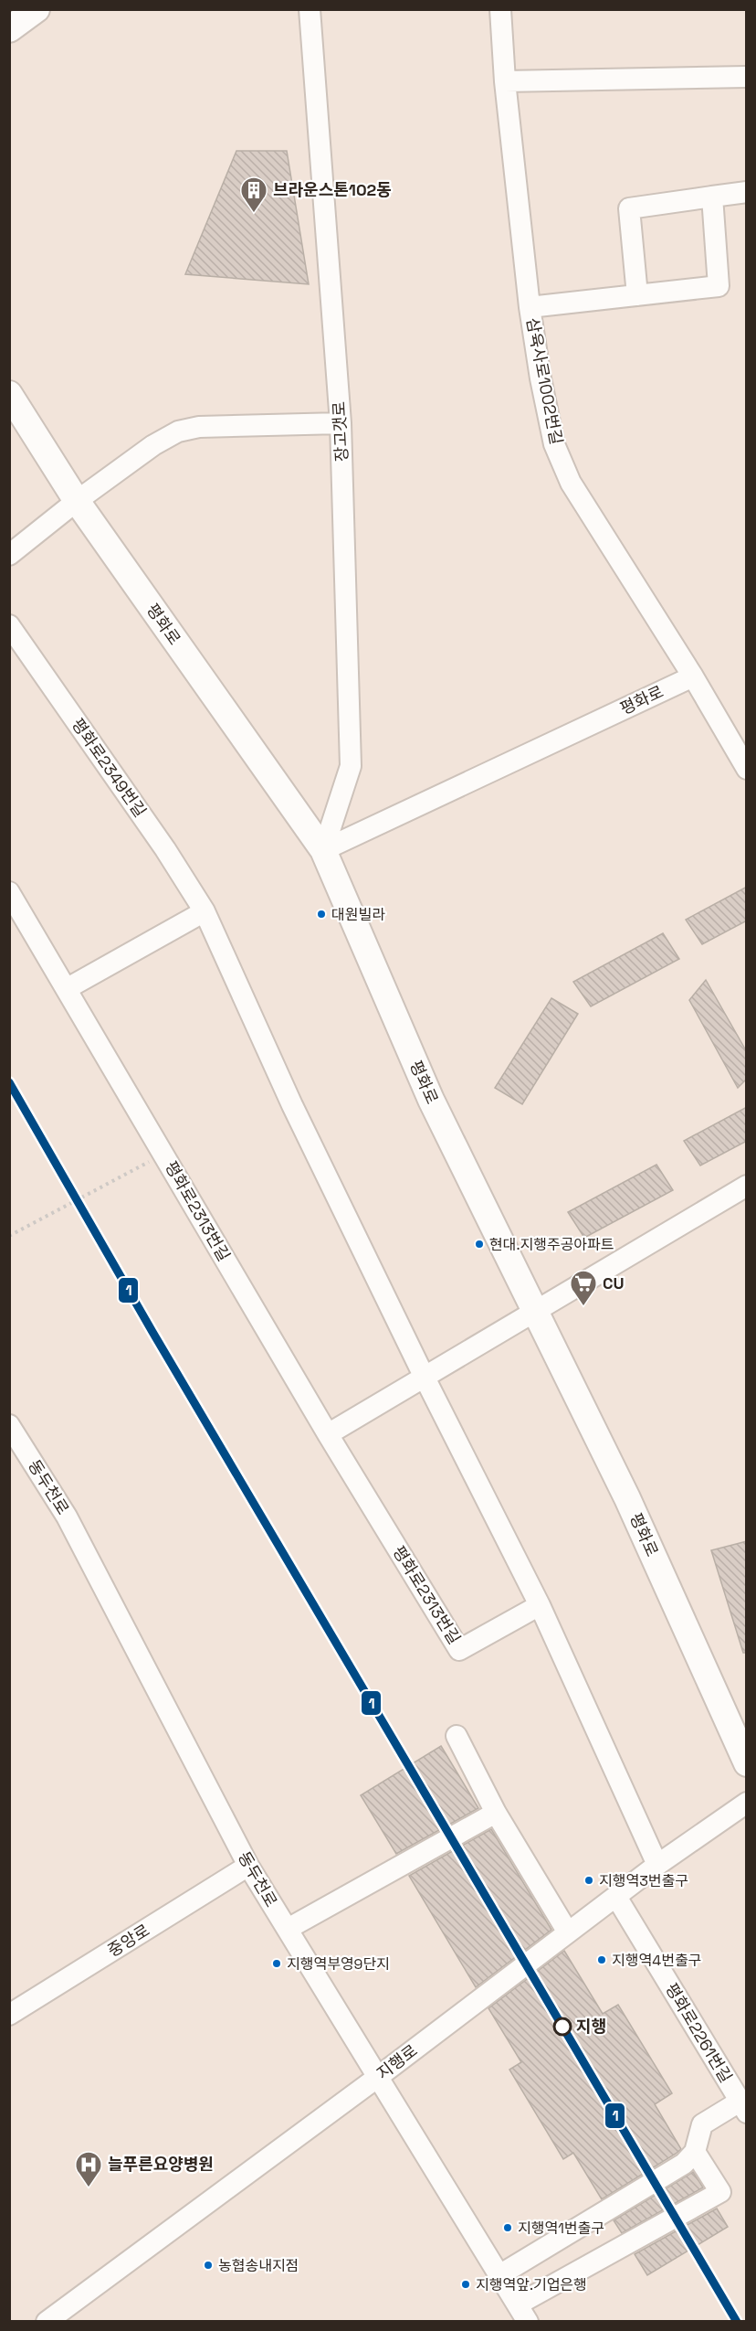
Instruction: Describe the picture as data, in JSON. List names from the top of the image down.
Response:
{
  "streets": {
    "main road": ["평화로"],
    "street": [
      "삼육사로1002번길",
      "장고갯로",
      "평화로2349번길",
      "평화로2313번길",
      "동두천로",
      "중앙로",
      "평화로2261번길",
      "지행로"
    ]
  },
  "crossings": [
    ["삼육사로1002번길", "평화로"],
    ["장고갯로", "평화로"],
    ["동두천로", "중앙로"],
    ["동두천로", "지행로"],
    ["평화로2261번길", "지행로"]
  ],
  "places": {
    "building": ["브라운스톤102동"],
    "other": [
      "대원빌라",
      "현대.지행주공아파트",
      "지행역3번출구",
      "지행역4번출구",
      "지행역부영9단지",
      "지행",
      "지행역1번출구",
      "농협송내지점",
      "지행역앞.기업은행"
    ],
    "supermarket": ["CU"],
    "hospital": ["늘푸른요양병원"]
  },
  "lines": ["transit line 1"]
}
